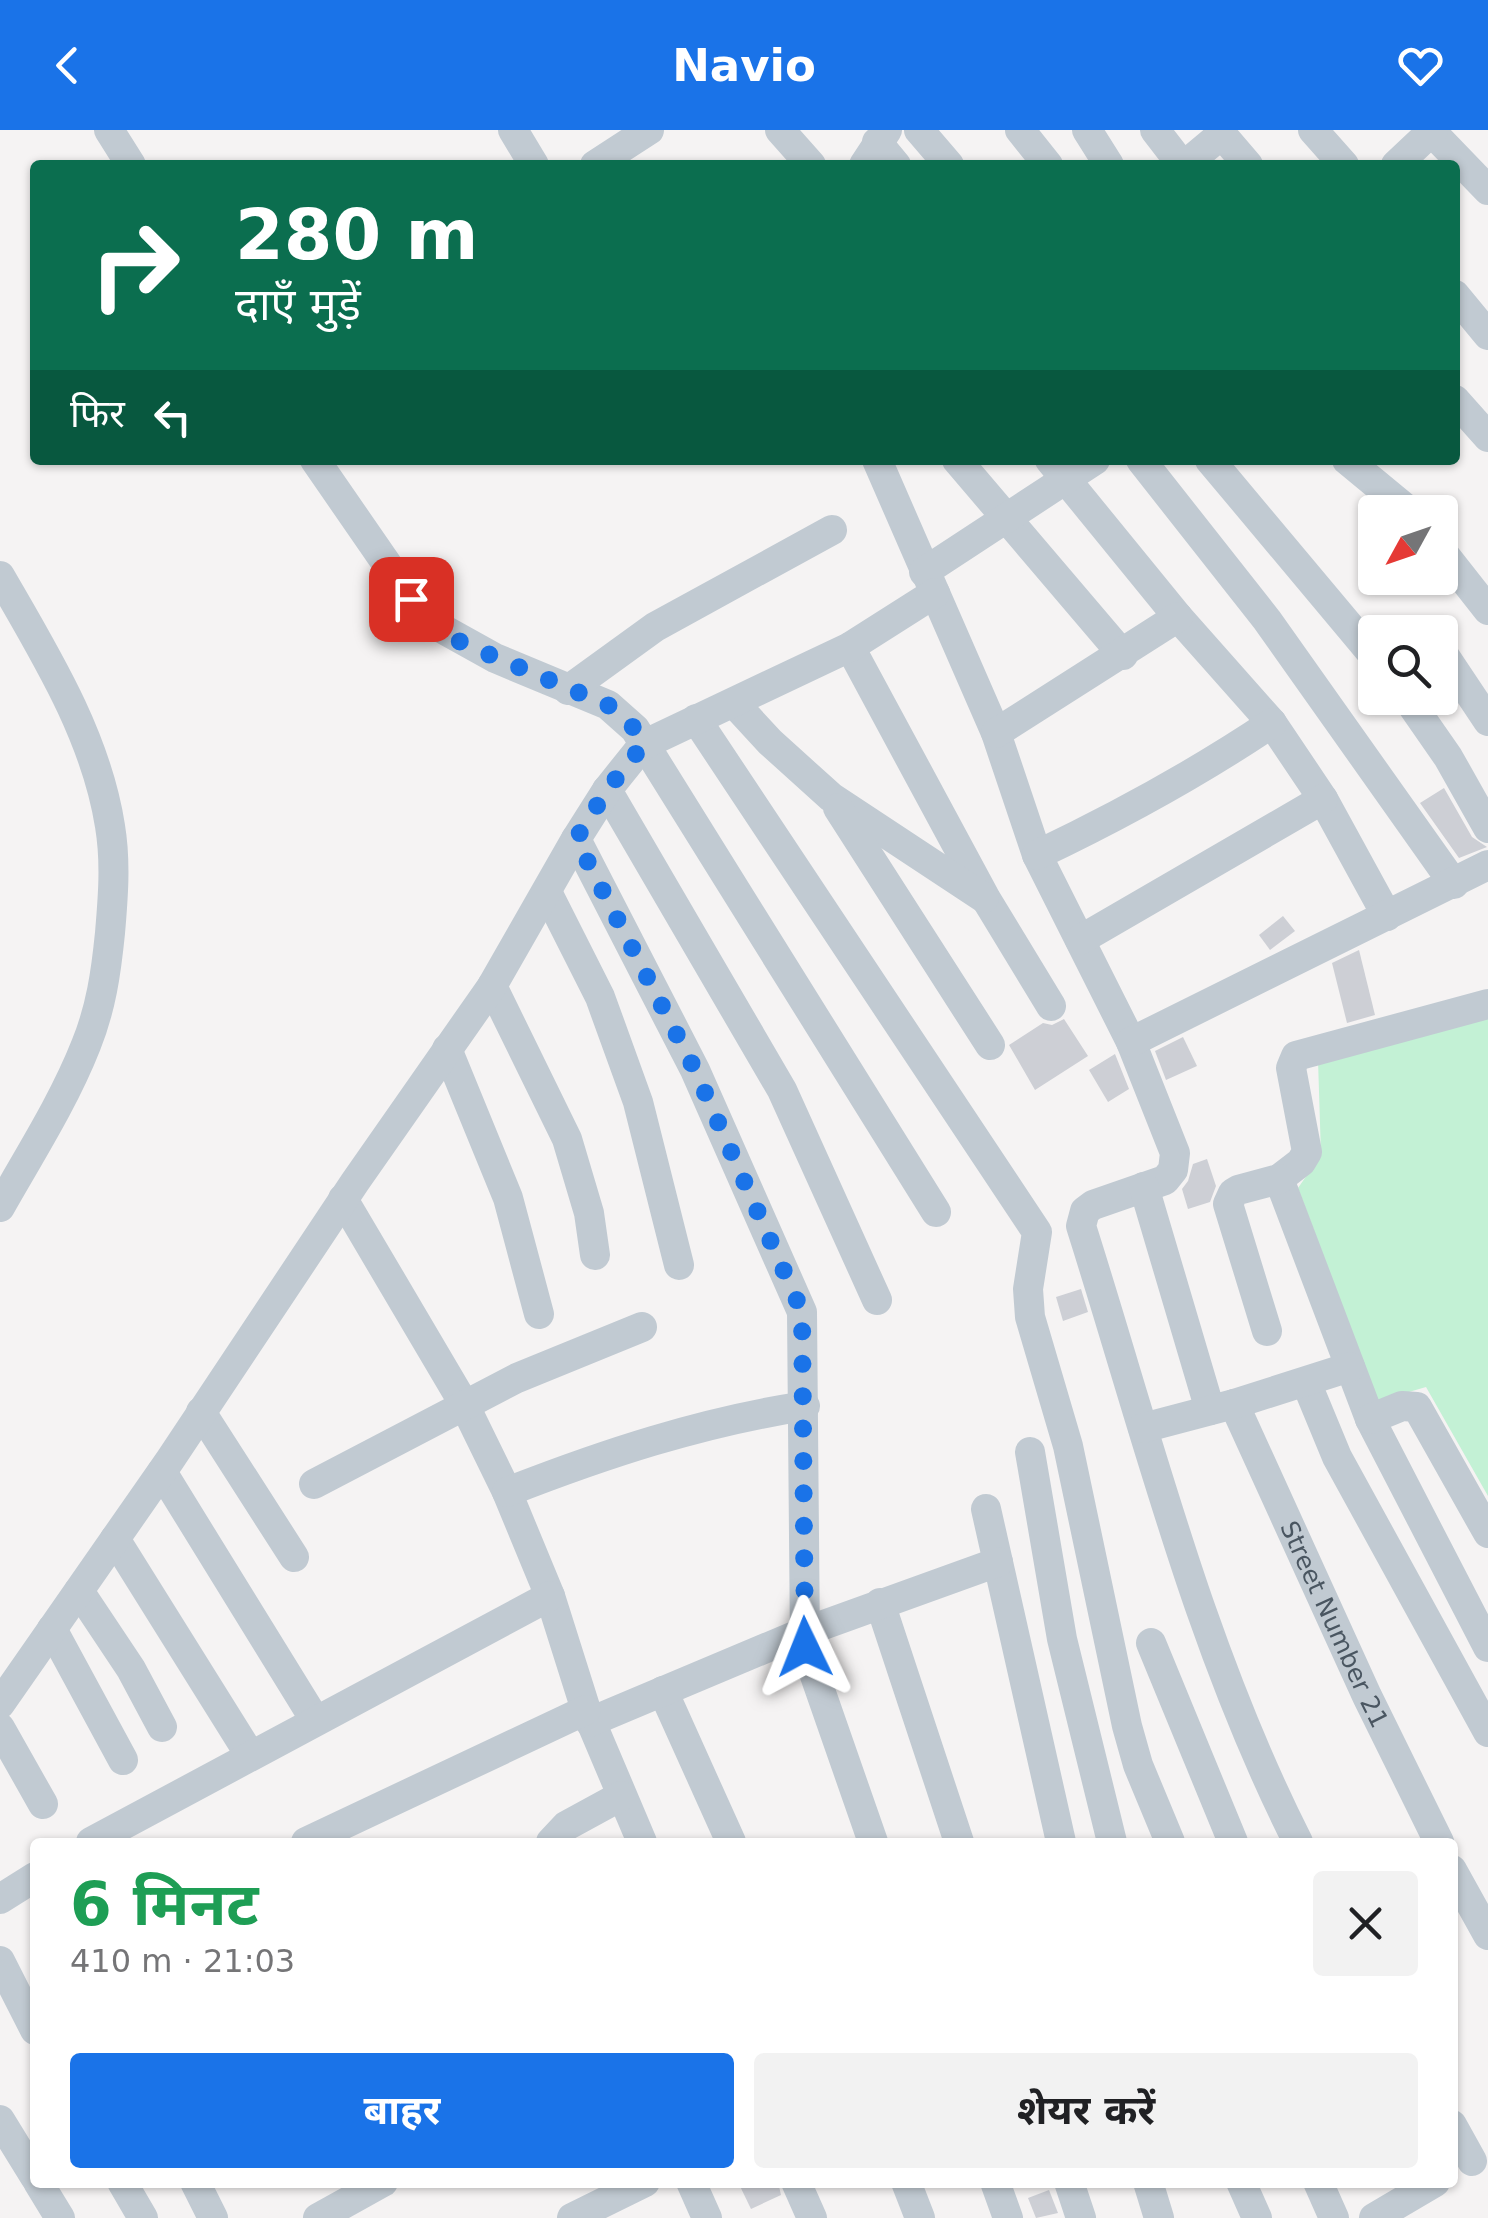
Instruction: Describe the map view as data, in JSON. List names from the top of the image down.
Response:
{
  "streets": {
    "street": ["Street Number 21"]
  },
  "north": "bottom left",
  "page": {
    "header": "Navio",
    "turn": ["280 m", "दाएँ मुड़ें"],
    "then": "फिर",
    "heading": ["6 मिनट", "410 m · 21:03"],
    "buttons": ["बाहर", "शेयर करें"]
  }
}
